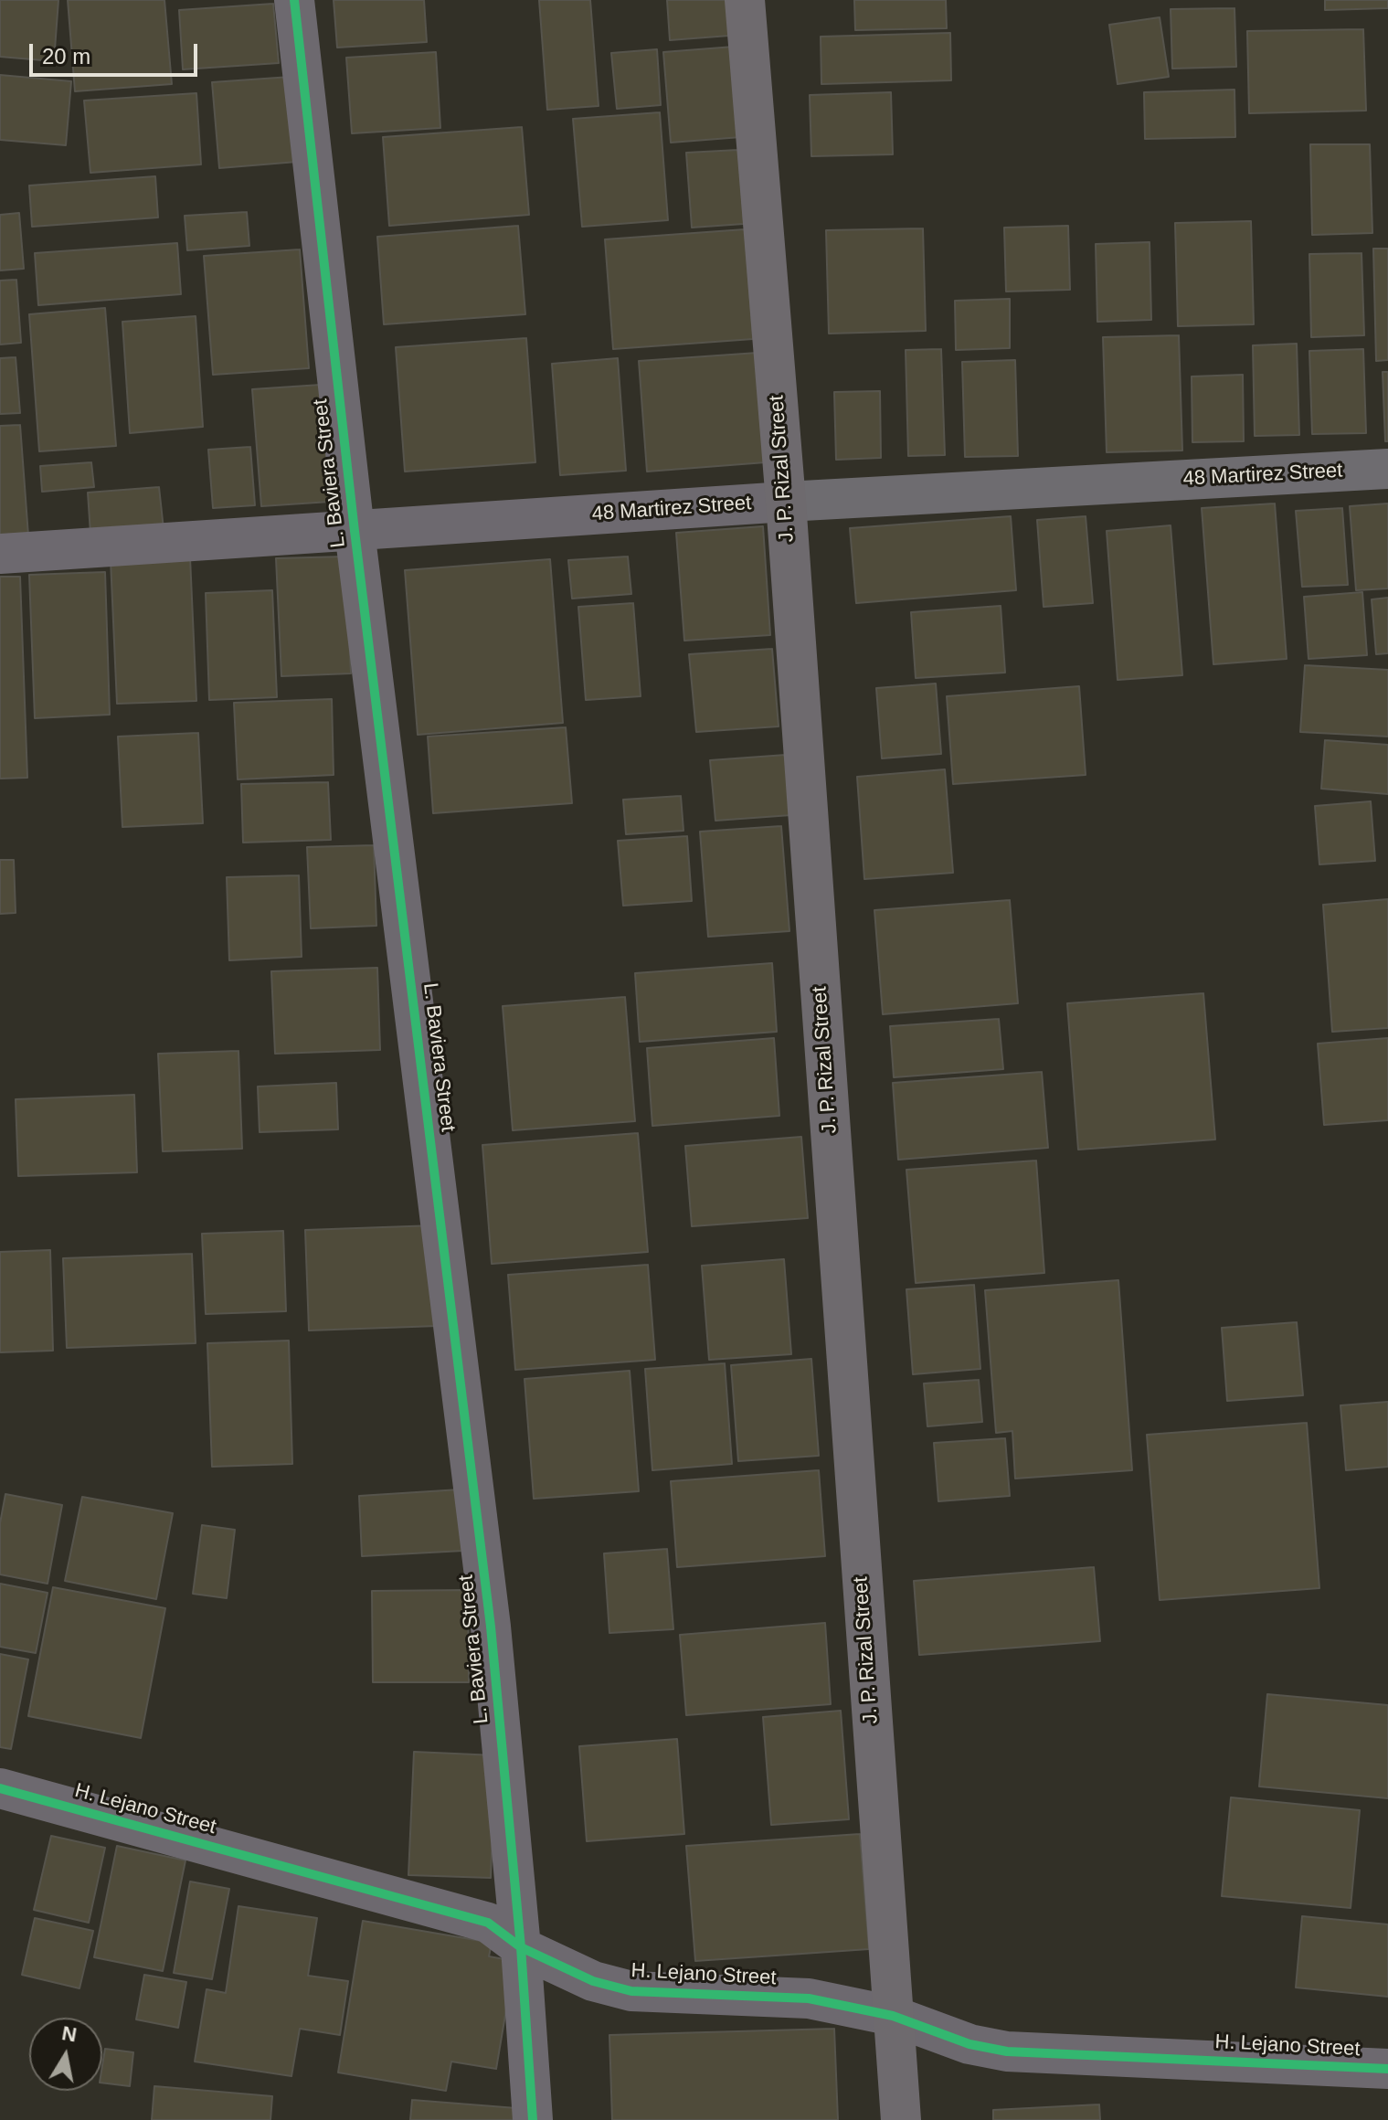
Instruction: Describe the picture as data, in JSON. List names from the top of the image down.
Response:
{
  "streets": {
    "main road": ["J. P. Rizal Street"],
    "street": ["L. Baviera Street", "48 Martirez Street", "H. Lejano Street"]
  },
  "crossings": [
    ["J. P. Rizal Street", "48 Martirez Street"],
    ["J. P. Rizal Street", "H. Lejano Street"],
    ["L. Baviera Street", "48 Martirez Street"],
    ["L. Baviera Street", "H. Lejano Street"]
  ],
  "scale_bar": "20 m",
  "north": "top"
}
